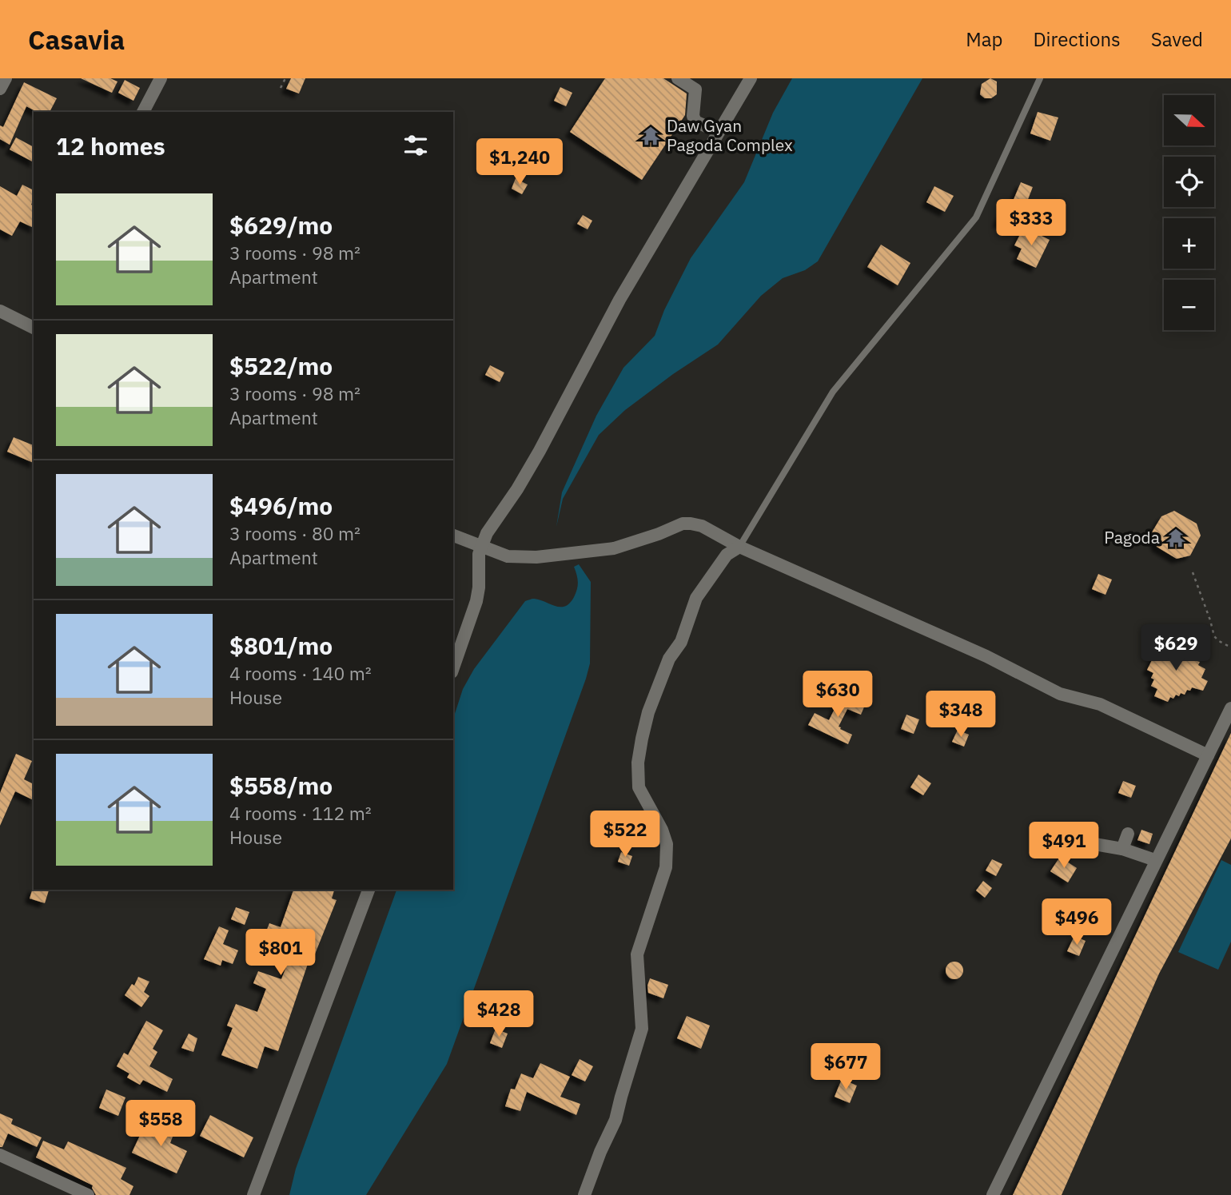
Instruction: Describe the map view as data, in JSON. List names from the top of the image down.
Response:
{
  "places": {
    "temple": ["Daw Gyan Pagoda Complex", "Pagoda"]
  },
  "north": "right",
  "page": {
    "header": "Casavia",
    "nav": ["Map", "Directions", "Saved"],
    "map_buttons": ["+", "−"],
    "heading": "12 homes",
    "price": [
      "$1,240",
      "$333",
      "$629",
      "$630",
      "$348",
      "$522",
      "$491",
      "$496",
      "$801",
      "$428",
      "$677",
      "$558"
    ],
    "list": [
      {
        "name": "$629/mo",
        "note": "3 rooms · 98 m² · Apartment"
      },
      {
        "name": "$522/mo",
        "note": "3 rooms · 98 m² · Apartment"
      },
      {
        "name": "$496/mo",
        "note": "3 rooms · 80 m² · Apartment"
      },
      {
        "name": "$801/mo",
        "note": "4 rooms · 140 m² · House"
      },
      {
        "name": "$558/mo",
        "note": "4 rooms · 112 m² · House"
      }
    ]
  }
}
